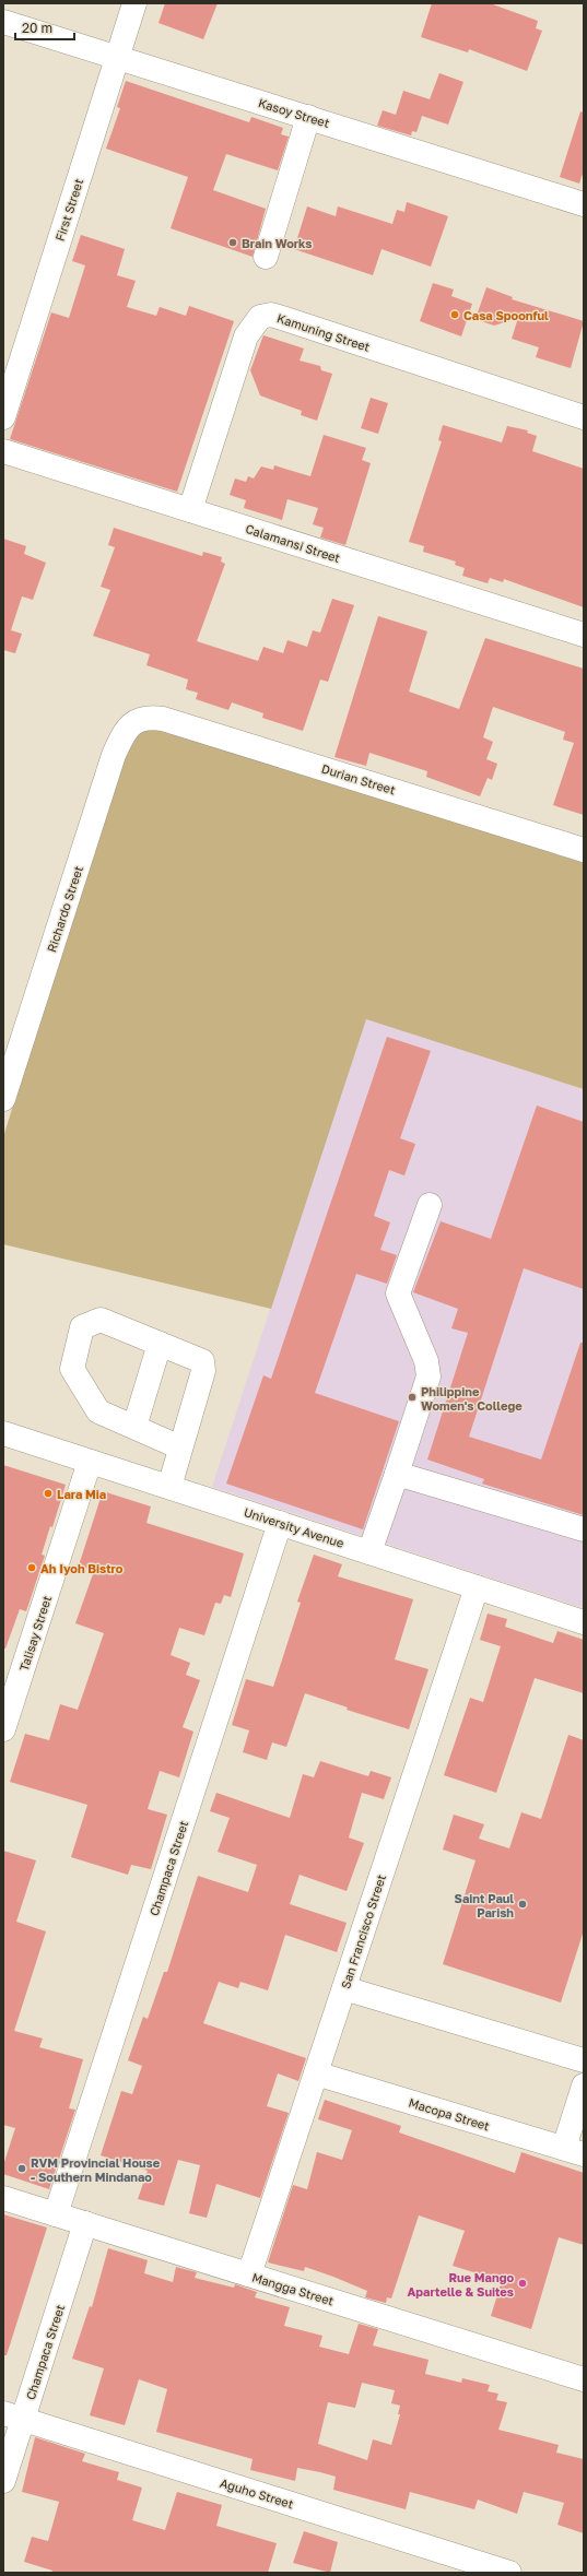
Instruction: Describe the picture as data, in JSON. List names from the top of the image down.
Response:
{
  "streets": {
    "street": [
      "Kasoy Street",
      "First Street",
      "Kamuning Street",
      "Calamansi Street",
      "Durian Street",
      "Richardo Street",
      "University Avenue",
      "Talisay Street",
      "Champaca Street",
      "San Francisco Street",
      "Macopa Street",
      "Mangga Street",
      "Aguho Street"
    ]
  },
  "crossings": [
    ["Kasoy Street", "First Street"],
    ["Kamuning Street", "Calamansi Street"],
    ["Durian Street", "Richardo Street"],
    ["University Avenue", "Talisay Street"],
    ["University Avenue", "Champaca Street"],
    ["University Avenue", "San Francisco Street"],
    ["Champaca Street", "Mangga Street"],
    ["Champaca Street", "Aguho Street"],
    ["San Francisco Street", "Macopa Street"],
    ["San Francisco Street", "Mangga Street"]
  ],
  "places": [
    "Brain Works",
    "Casa Spoonful",
    "Philippine Women's College",
    "Lara Mia",
    "Ah Iyoh Bistro",
    "Saint Paul Parish",
    "RVM Provincial House - Southern Mindanao",
    "Rue Mango Apartelle & Suites"
  ],
  "scale_bar": "20 m"
}
